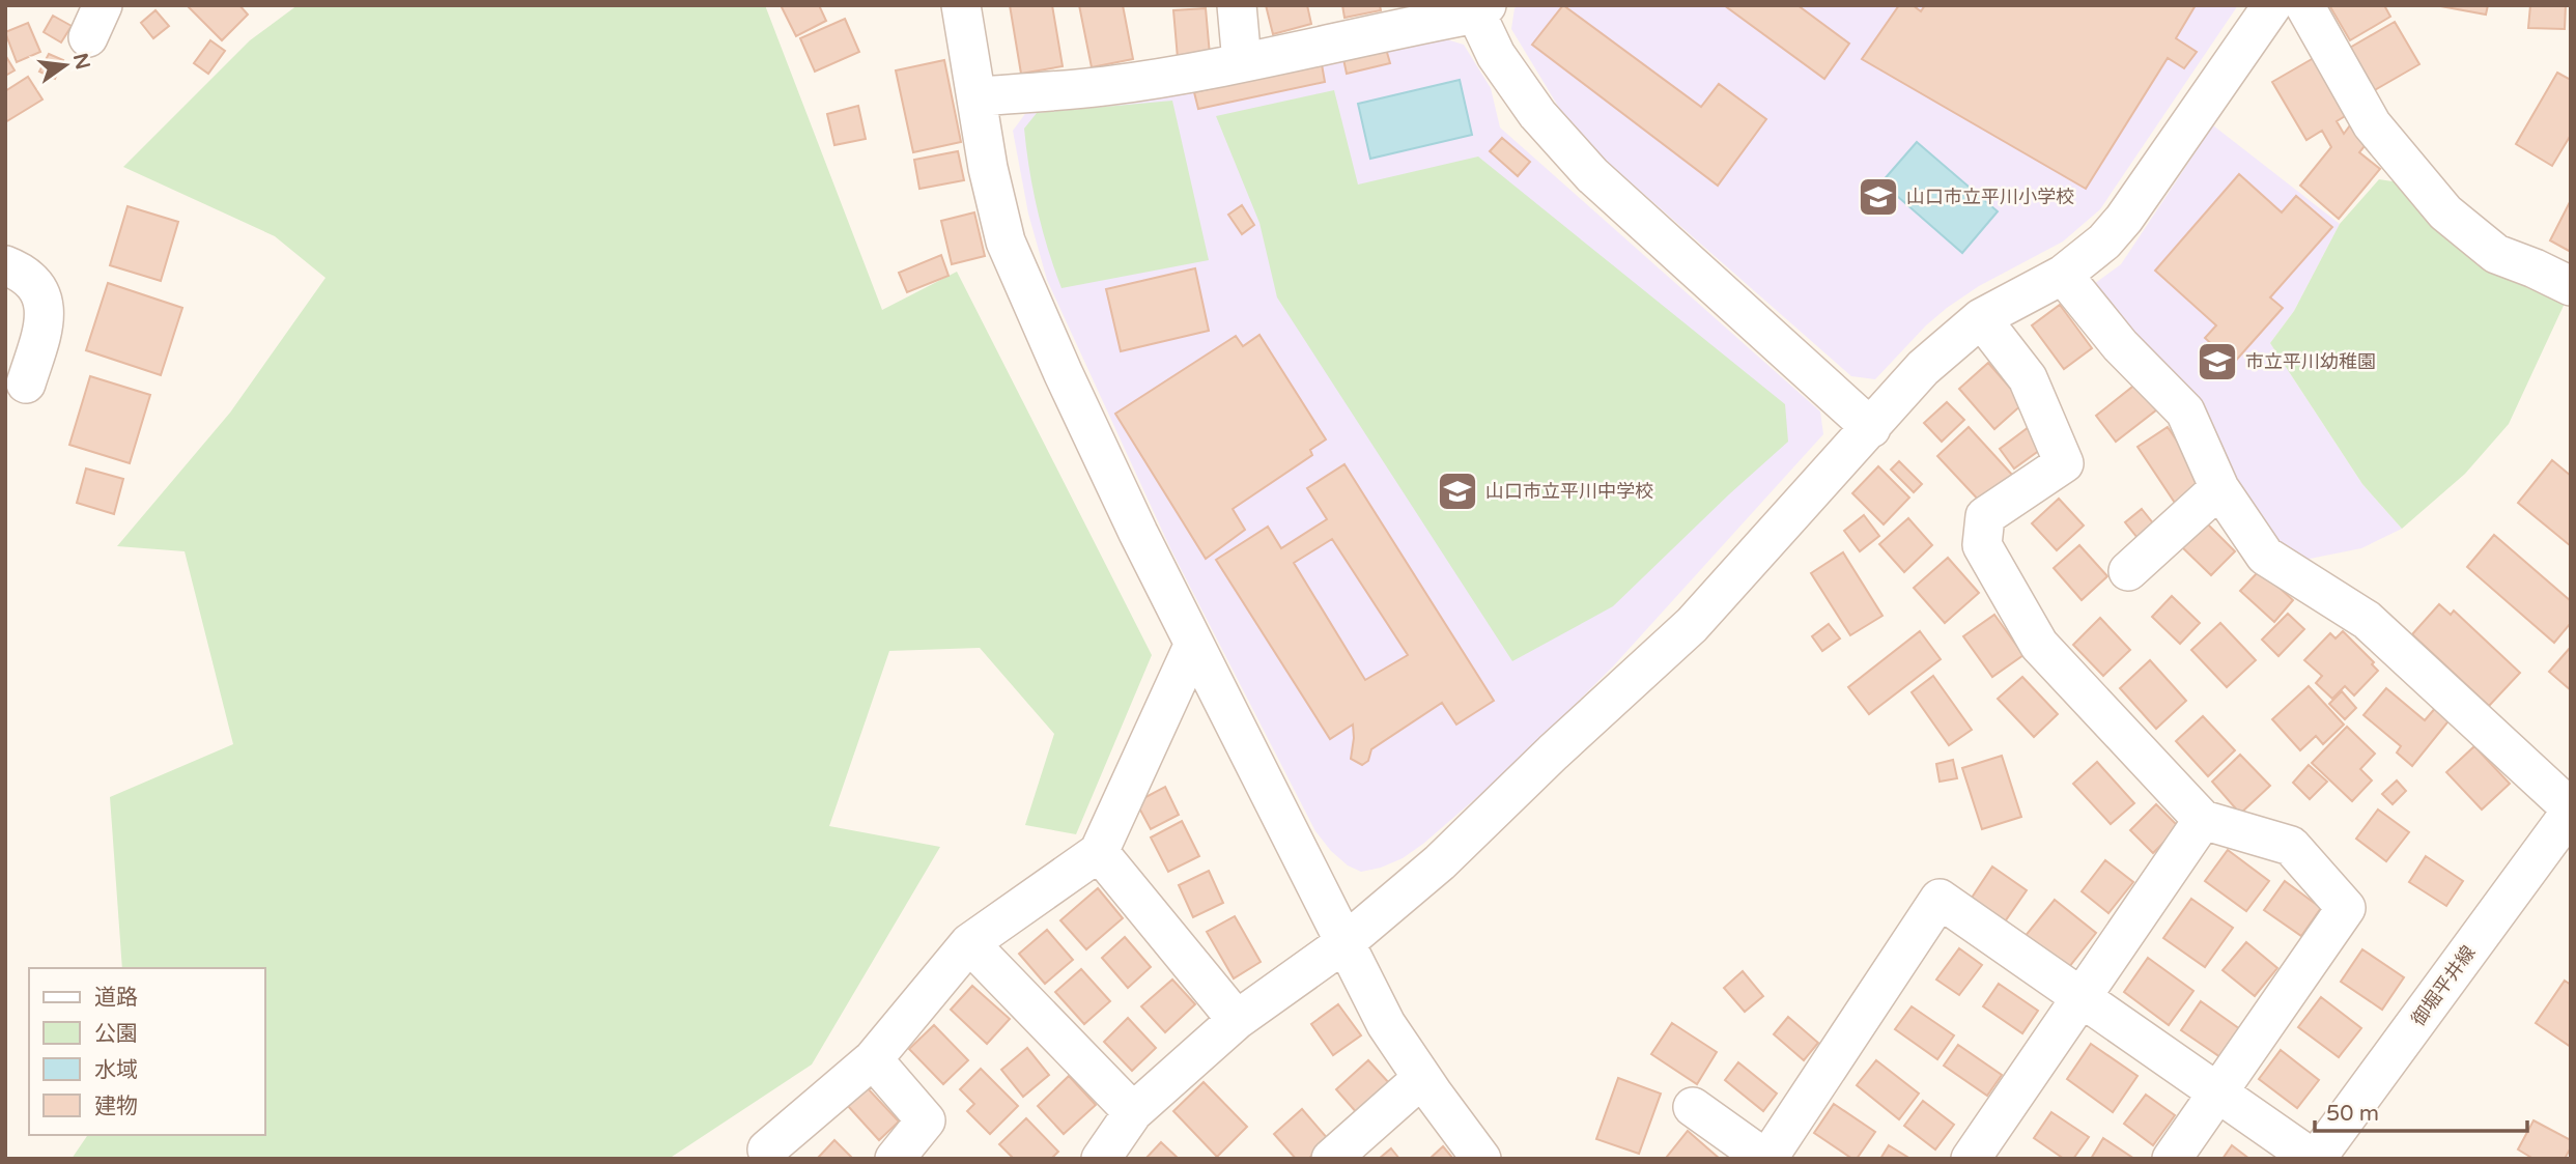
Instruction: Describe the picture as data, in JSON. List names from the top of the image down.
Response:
{
  "streets": {
    "street": ["御堀平井線"]
  },
  "places": {
    "school or university": ["山口市立平川小学校", "市立平川幼稚園", "山口市立平川中学校"]
  },
  "legend": [
    "道路",
    "公園",
    "水域",
    "建物"
  ],
  "scale_bar": "50 m",
  "north": "right"
}
